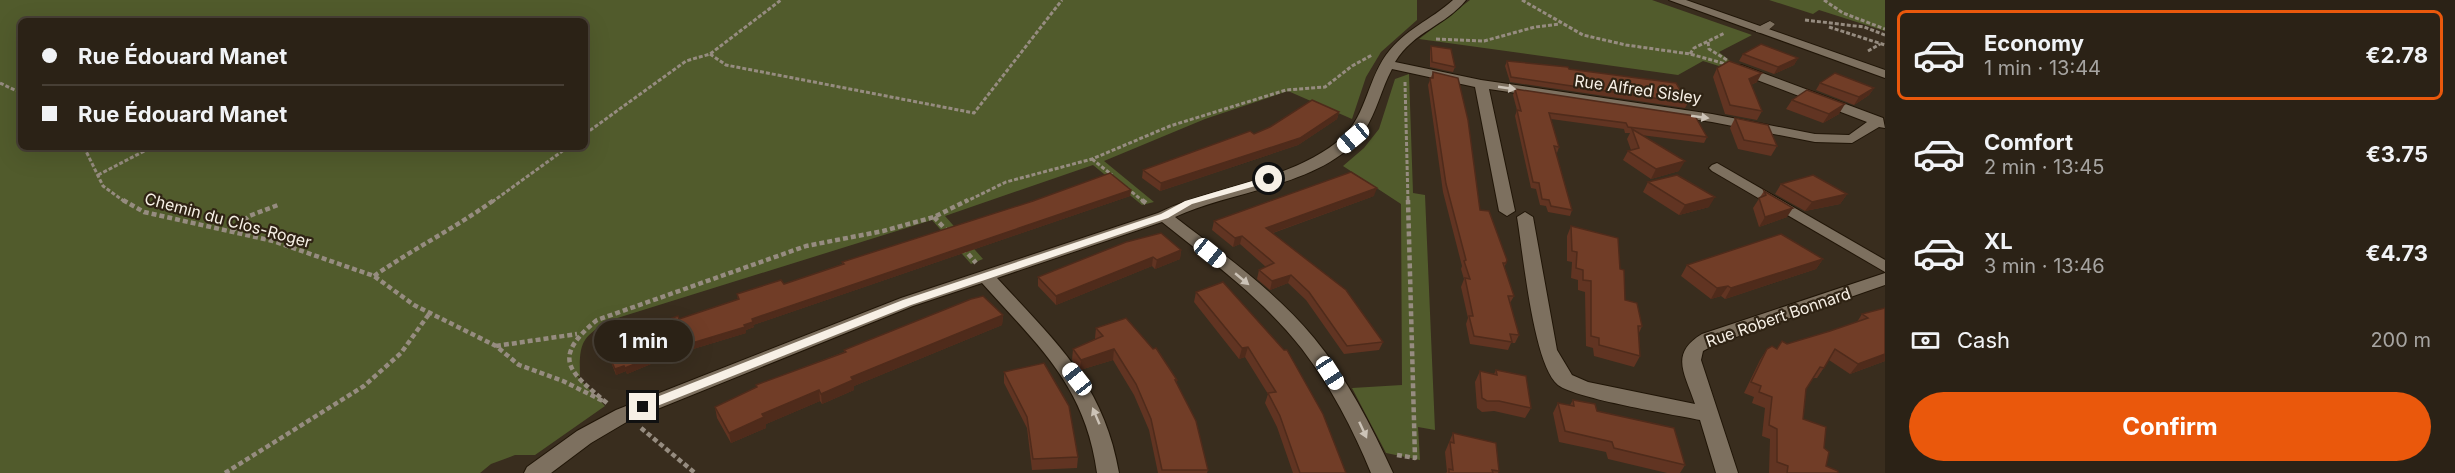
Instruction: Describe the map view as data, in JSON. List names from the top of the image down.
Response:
{
  "streets": {
    "street": ["Rue Alfred Sisley", "Rue Robert Bonnard"],
    "path": ["Chemin du Clos-Roger"]
  },
  "page": {
    "list": [
      {
        "name": "Economy",
        "note": "1 min · 13:44",
        "value": "€2.78"
      },
      {
        "name": "Comfort",
        "note": "2 min · 13:45",
        "value": "€3.75"
      },
      {
        "name": "XL",
        "note": "3 min · 13:46",
        "value": "€4.73"
      }
    ],
    "banner": ["Rue Édouard Manet", "Rue Édouard Manet"],
    "pay": ["Cash", "200 m"],
    "bubble": "1 min",
    "buttons": "Confirm"
  }
}
